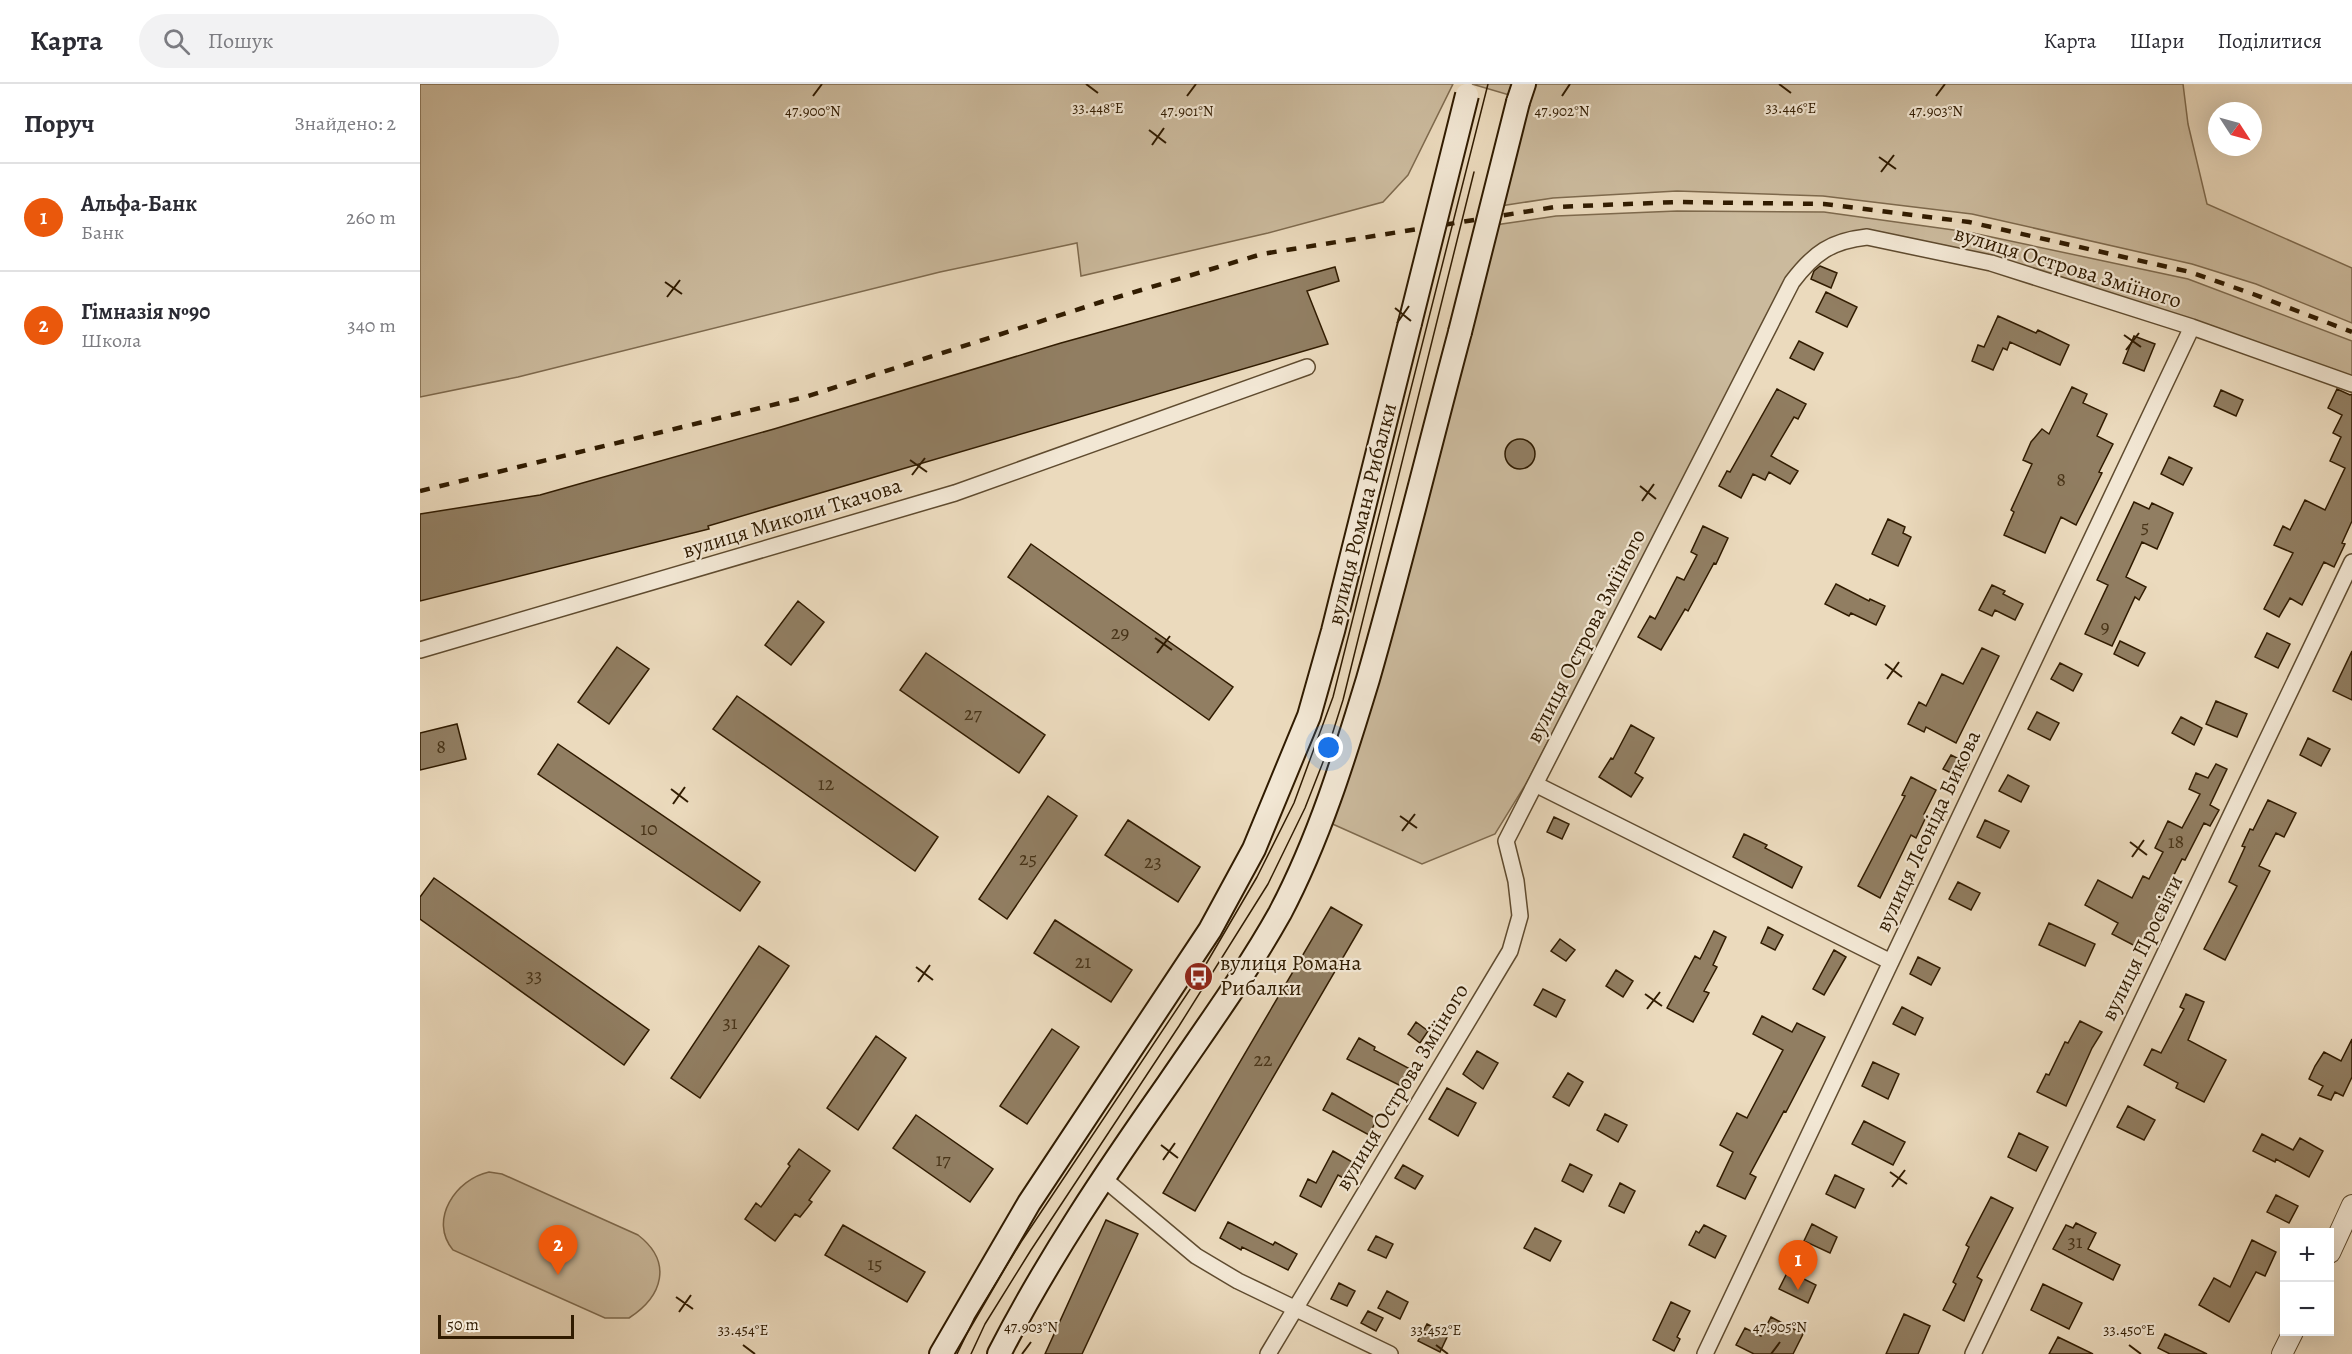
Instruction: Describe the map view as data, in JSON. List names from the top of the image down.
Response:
{
  "streets": {
    "main road": ["вулиця Романа Рибалки"],
    "street": [
      "вулиця Острова Зміїного",
      "вулиця Миколи Ткачова",
      "вулиця Леоніда Бикова",
      "вулиця Просвіти"
    ]
  },
  "crossings": [
    ["вулиця Острова Зміїного", "вулиця Леоніда Бикова"]
  ],
  "places": {
    "bus stop": ["вулиця Романа Рибалки"]
  },
  "house_numbers": [
    "8",
    "5",
    "9",
    "29",
    "27",
    "8",
    "12",
    "10",
    "18",
    "25",
    "23",
    "21",
    "33",
    "31",
    "22",
    "17",
    "31",
    "15"
  ],
  "scale_bar": "50 m",
  "north": "bottom right",
  "page": {
    "header": "Карта",
    "search": "Пошук",
    "nav": ["Карта", "Шари", "Поділитися"],
    "heading": ["Поруч", "Знайдено: 2"],
    "list": [
      {
        "mark": "1",
        "name": "Альфа-Банк",
        "note": "Банк",
        "value": "260 m"
      },
      {
        "mark": "2",
        "name": "Гімназія №90",
        "note": "Школа",
        "value": "340 m"
      }
    ],
    "pins": ["2", "1"],
    "map_buttons": ["+", "−"],
    "scale": "50 m"
  },
  "coordinates": [
    "33.448°E",
    "33.446°E",
    "47.900°N",
    "47.901°N",
    "47.903°N",
    "47.902°N",
    "47.905°N",
    "33.454°E",
    "33.452°E",
    "33.450°E"
  ]
}
